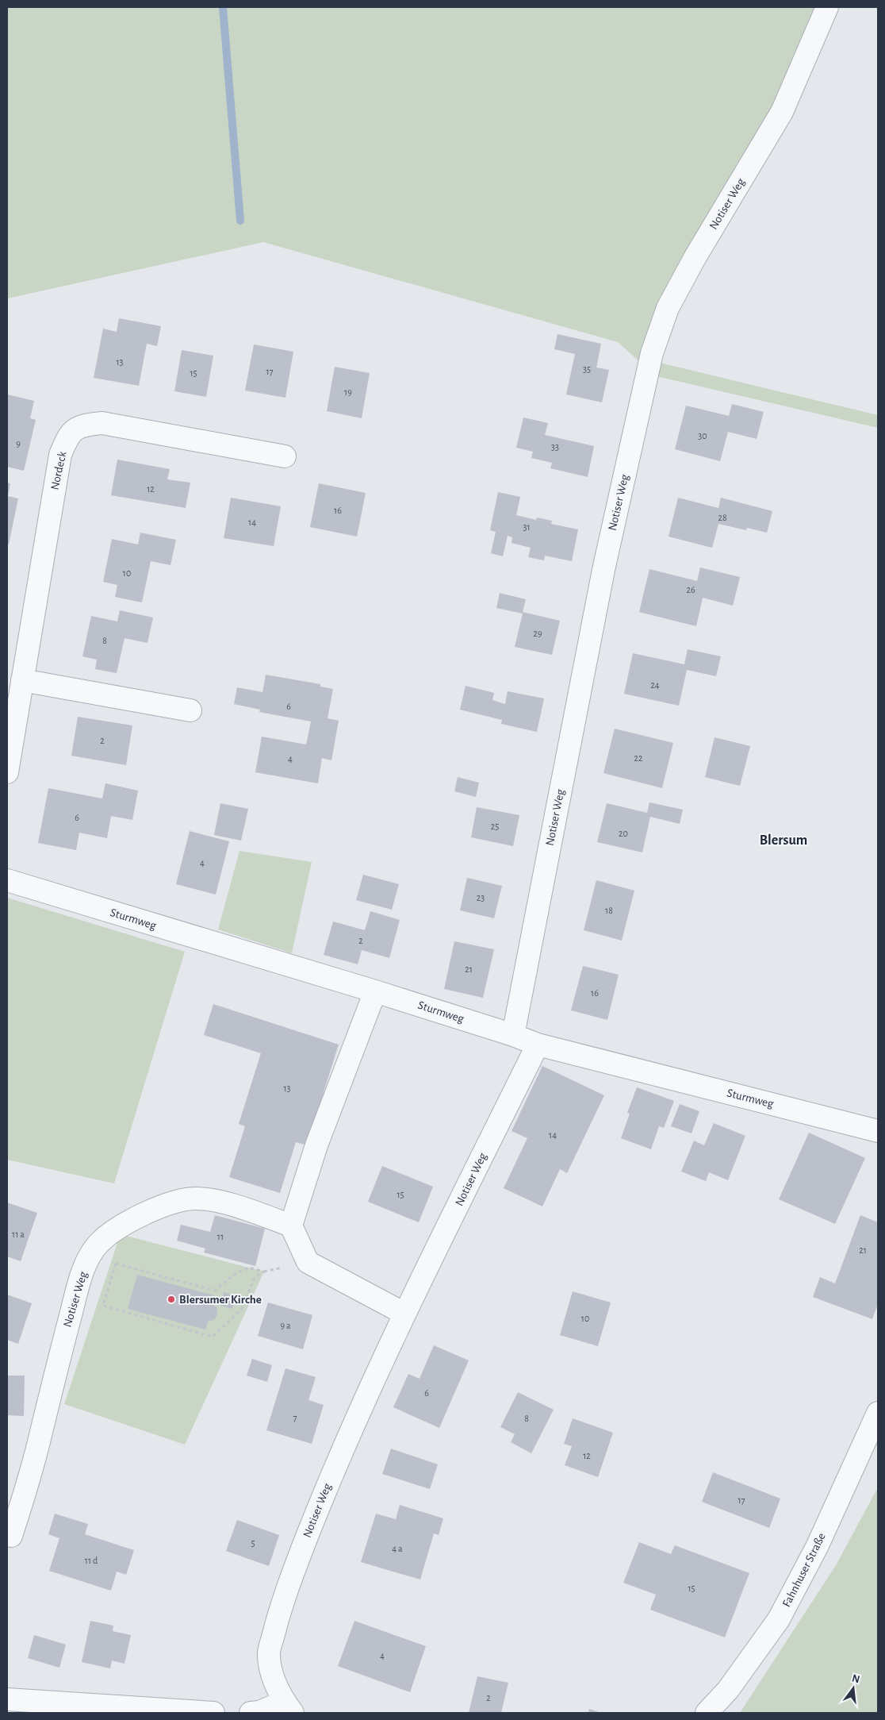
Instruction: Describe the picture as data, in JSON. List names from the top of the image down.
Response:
{
  "streets": {
    "street": [
      "Notiser Weg",
      "Nordeck",
      "Sturmweg",
      "Fahnhuser Straße"
    ]
  },
  "crossings": [
    ["Notiser Weg", "Sturmweg"]
  ],
  "districts": ["Blersum"],
  "places": ["Blersumer Kirche"],
  "house_numbers": [
    "13",
    "35",
    "17",
    "15",
    "19",
    "30",
    "9",
    "33",
    "12",
    "16",
    "28",
    "14",
    "31",
    "10",
    "26",
    "29",
    "8",
    "24",
    "6",
    "2",
    "22",
    "4",
    "6",
    "25",
    "20",
    "4",
    "23",
    "18",
    "2",
    "21",
    "16",
    "13",
    "14",
    "15",
    "11 a",
    "11",
    "21",
    "10",
    "9 a",
    "6",
    "7",
    "8",
    "12",
    "17",
    "5",
    "4 a",
    "11 d",
    "15",
    "4",
    "2"
  ],
  "north": "top"
}
